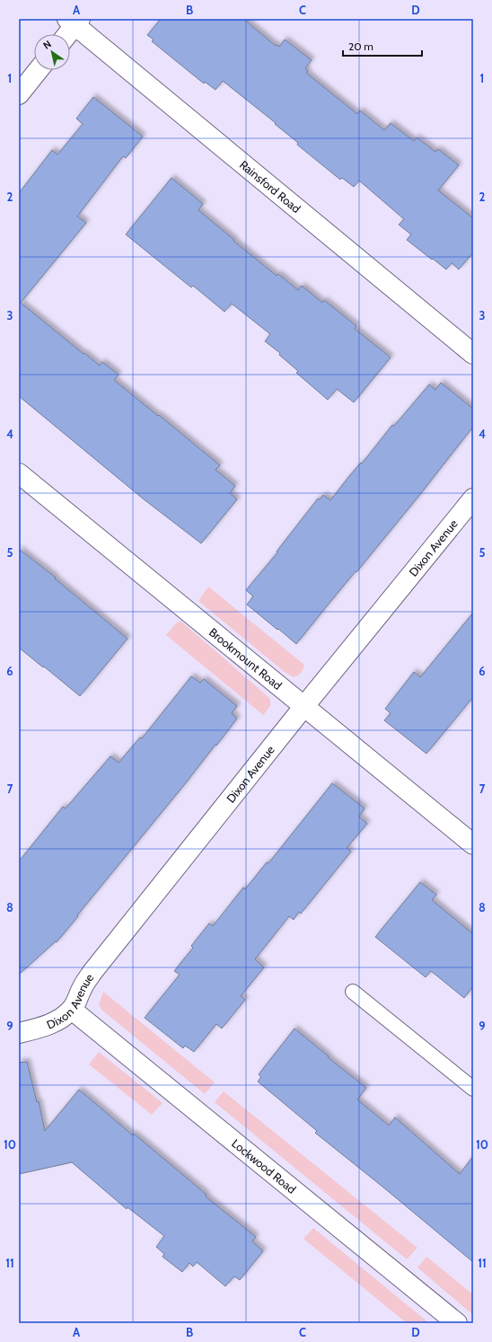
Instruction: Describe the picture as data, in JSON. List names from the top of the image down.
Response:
{
  "streets": {
    "street": [
      "Rainsford Road",
      "Dixon Avenue",
      "Brookmount Road",
      "Lockwood Road"
    ]
  },
  "crossings": [
    ["Dixon Avenue", "Brookmount Road"],
    ["Dixon Avenue", "Lockwood Road"]
  ],
  "scale_bar": "20 m",
  "north": "top left",
  "grid": {
    "columns": [
      "A",
      "B",
      "C",
      "D"
    ],
    "rows": [
      "1",
      "2",
      "3",
      "4",
      "5",
      "6",
      "7",
      "8",
      "9",
      "10",
      "11"
    ]
  }
}
